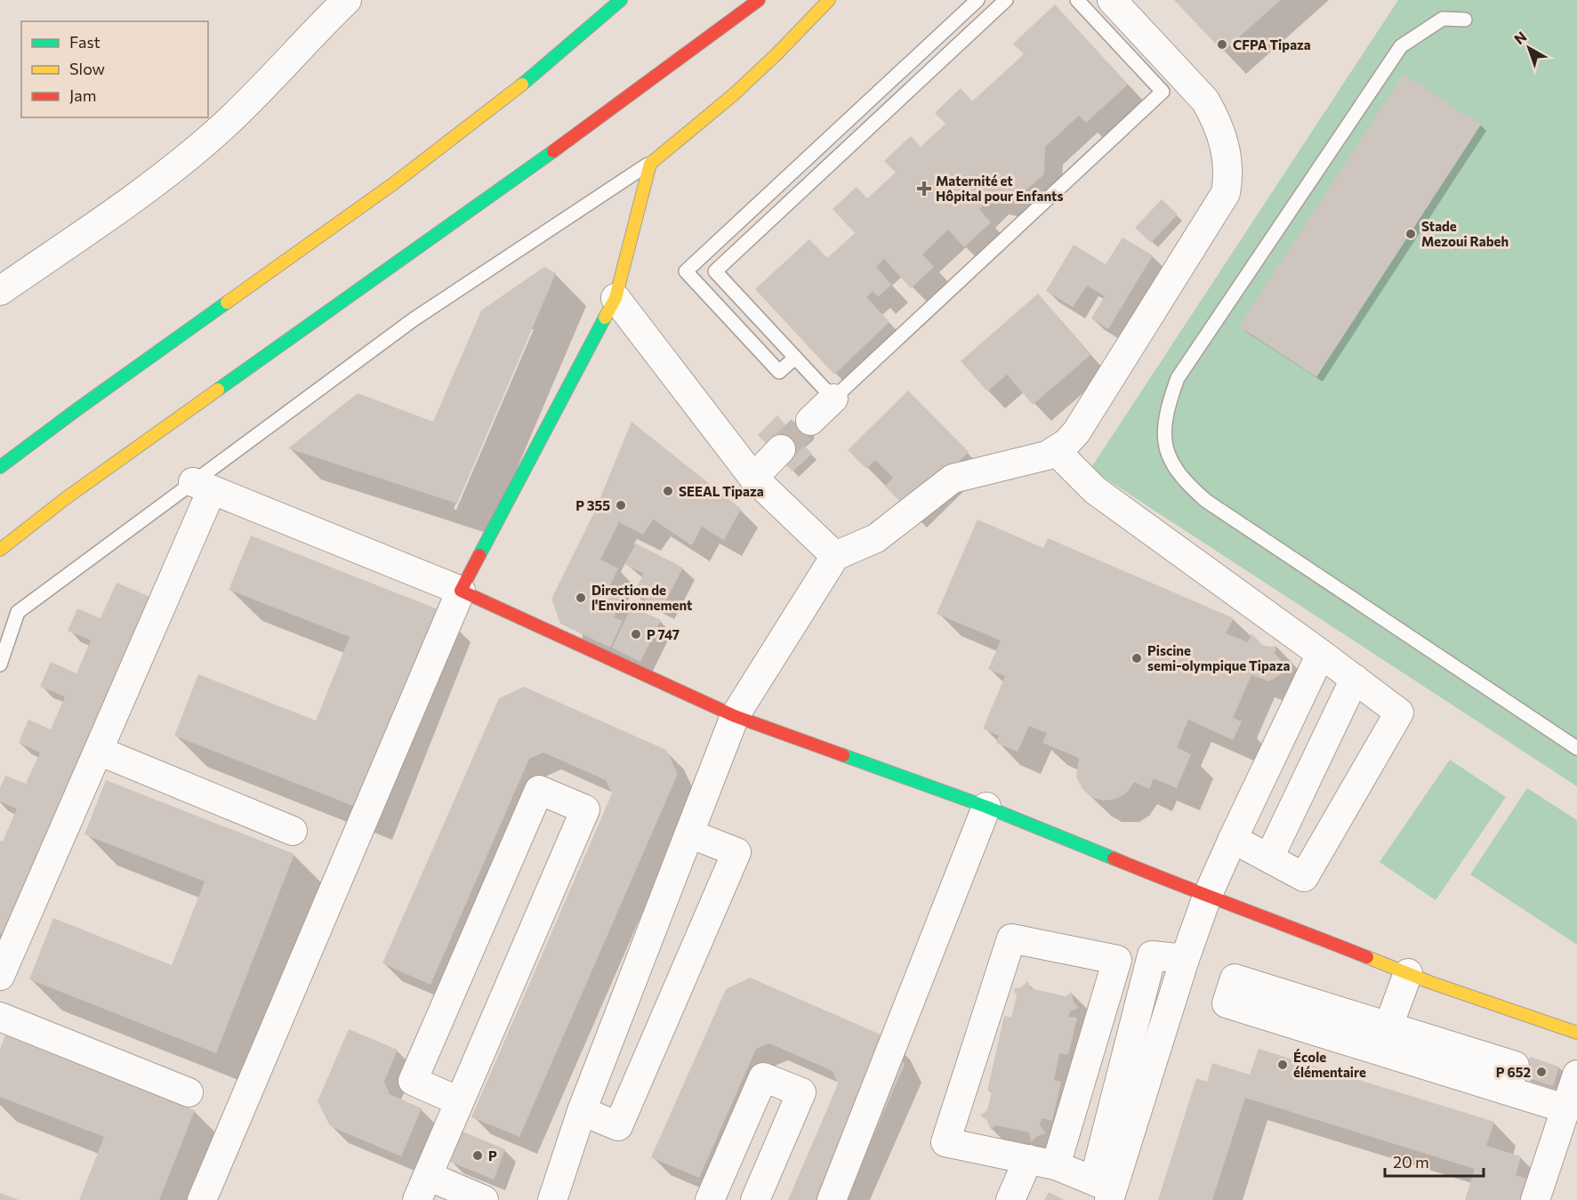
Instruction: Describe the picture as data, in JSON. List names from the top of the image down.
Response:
{
  "places": {
    "other": [
      "CFPA Tipaza",
      "Stade Mezoui Rabeh",
      "SEEAL Tipaza",
      "P 355",
      "Direction de l'Environnement",
      "P 747",
      "Piscine semi-olympique Tipaza",
      "École élémentaire",
      "P 652",
      "P"
    ],
    "health": ["Maternité et Hôpital pour Enfants"]
  },
  "legend": ["Fast", "Slow", "Jam"],
  "scale_bar": "20 m",
  "north": "top left"
}
